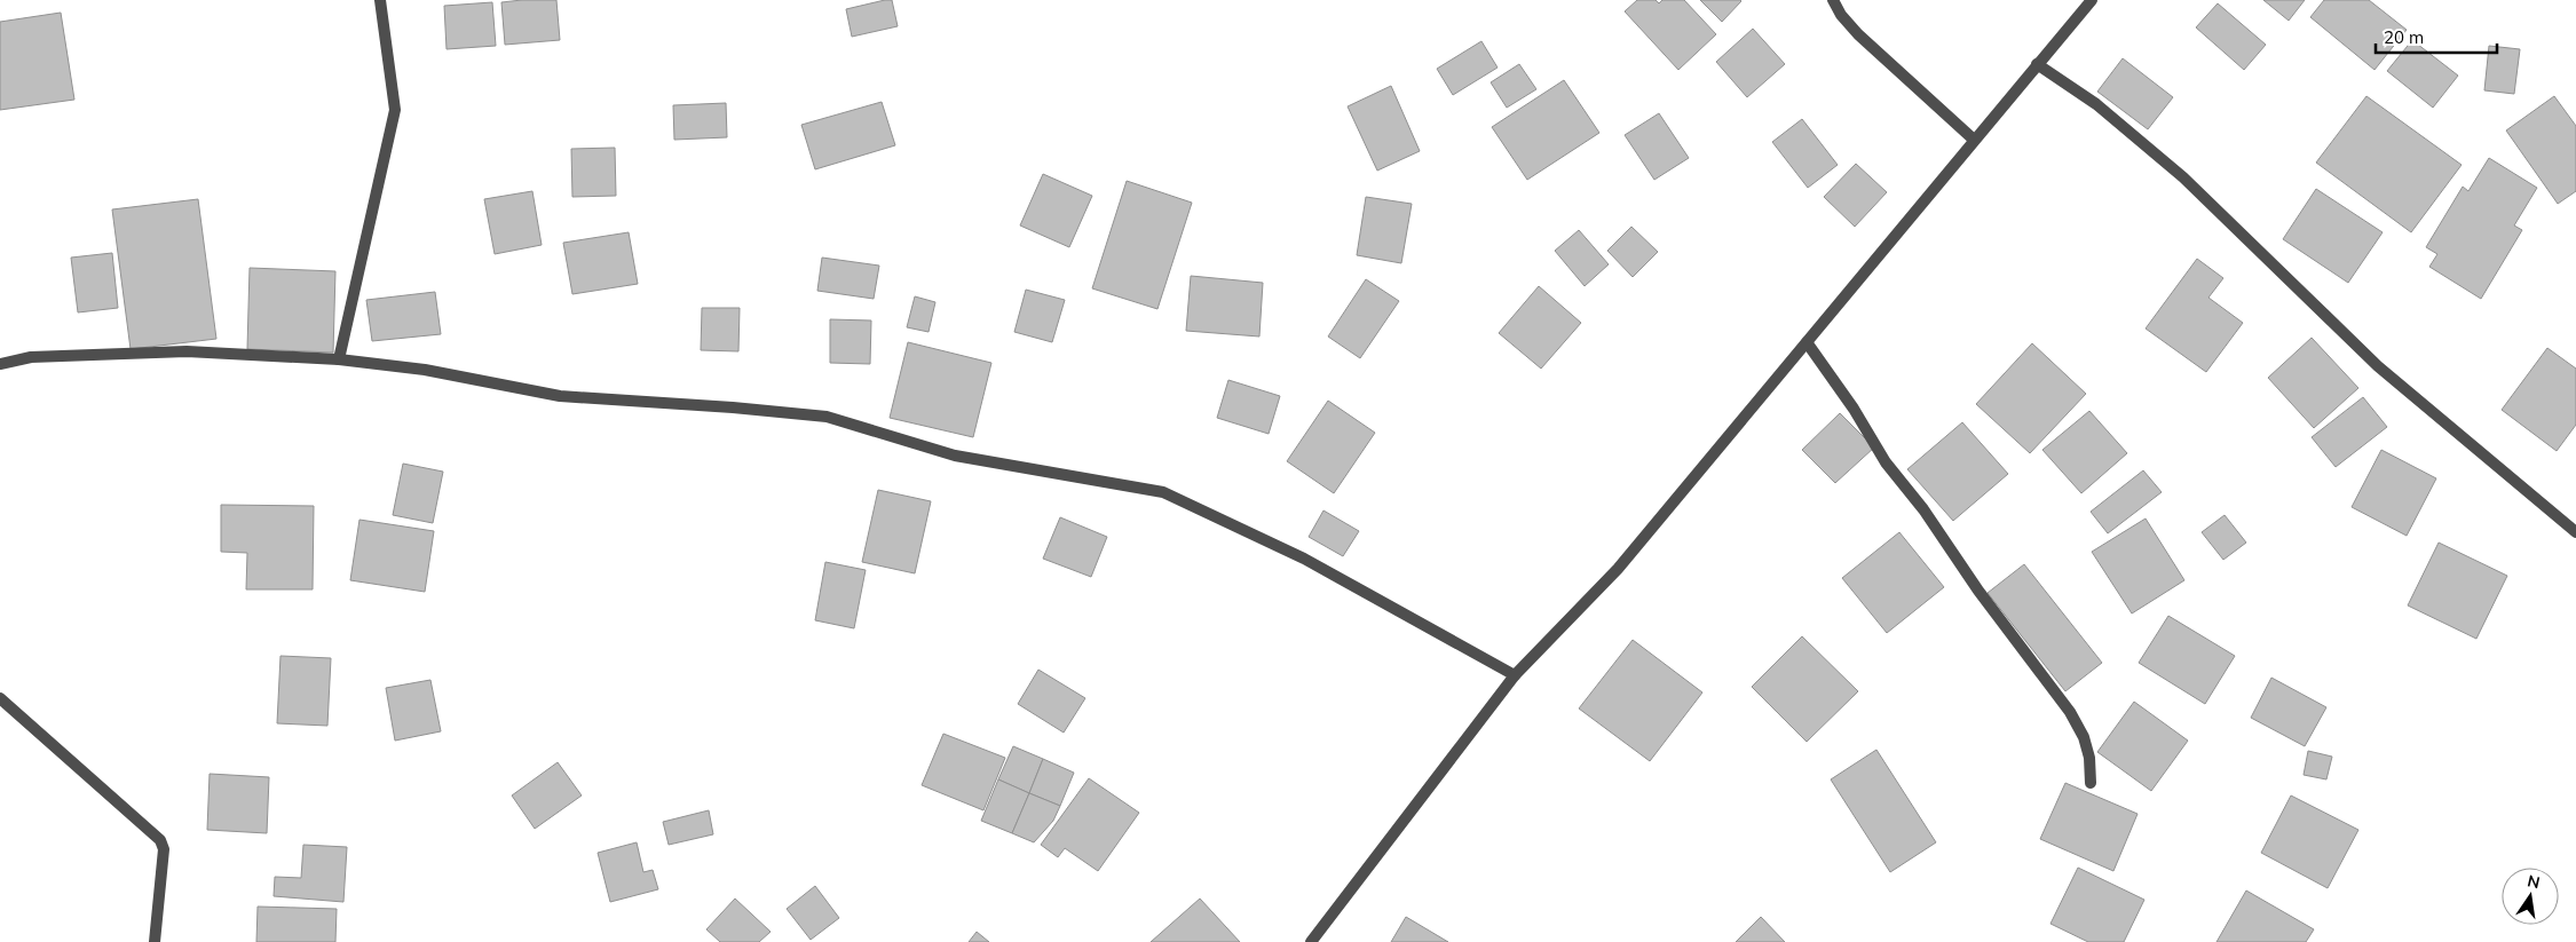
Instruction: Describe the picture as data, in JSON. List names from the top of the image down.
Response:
{
  "scale_bar": "20 m",
  "north": "top"
}
